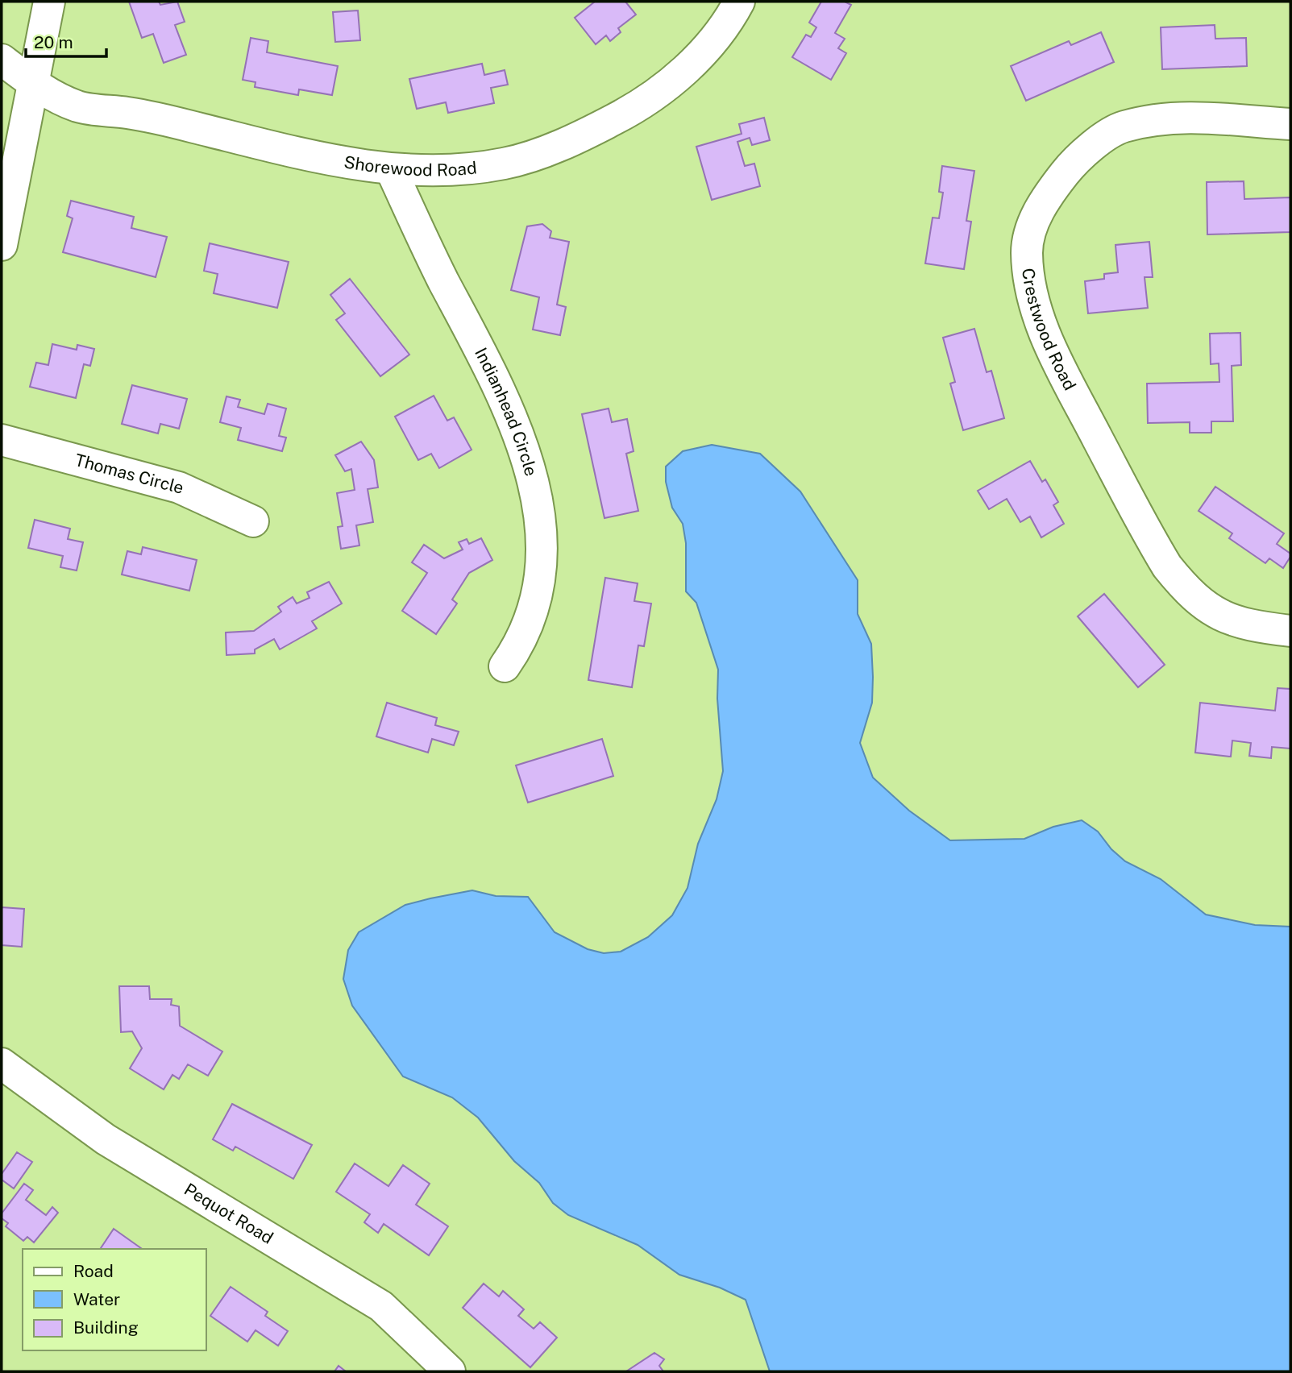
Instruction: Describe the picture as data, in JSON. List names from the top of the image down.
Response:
{
  "streets": {
    "street": [
      "Shorewood Road",
      "Crestwood Road",
      "Indianhead Circle",
      "Thomas Circle",
      "Pequot Road"
    ]
  },
  "crossings": [
    ["Shorewood Road", "Indianhead Circle"]
  ],
  "legend": ["Road", "Water", "Building"],
  "scale_bar": "20 m"
}
